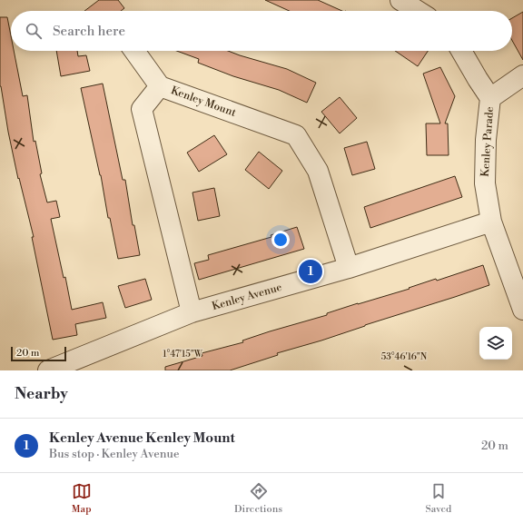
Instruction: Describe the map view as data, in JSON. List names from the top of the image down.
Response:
{
  "streets": {
    "street": ["Kenley Mount", "Kenley Parade", "Kenley Avenue"]
  },
  "crossings": [
    ["Kenley Mount", "Kenley Avenue"],
    ["Kenley Parade", "Kenley Avenue"]
  ],
  "scale_bar": "20 m",
  "page": {
    "search": "Search here",
    "pins": "1",
    "scale": "20 m",
    "heading": "Nearby",
    "list": [
      {
        "mark": "1",
        "name": "Kenley Avenue Kenley Mount",
        "note": "Bus stop · Kenley Avenue",
        "value": "20 m"
      }
    ],
    "nav": ["Map", "Directions", "Saved"]
  },
  "coordinates": ["1°47'15\"W", "53°46'16\"N"]
}
